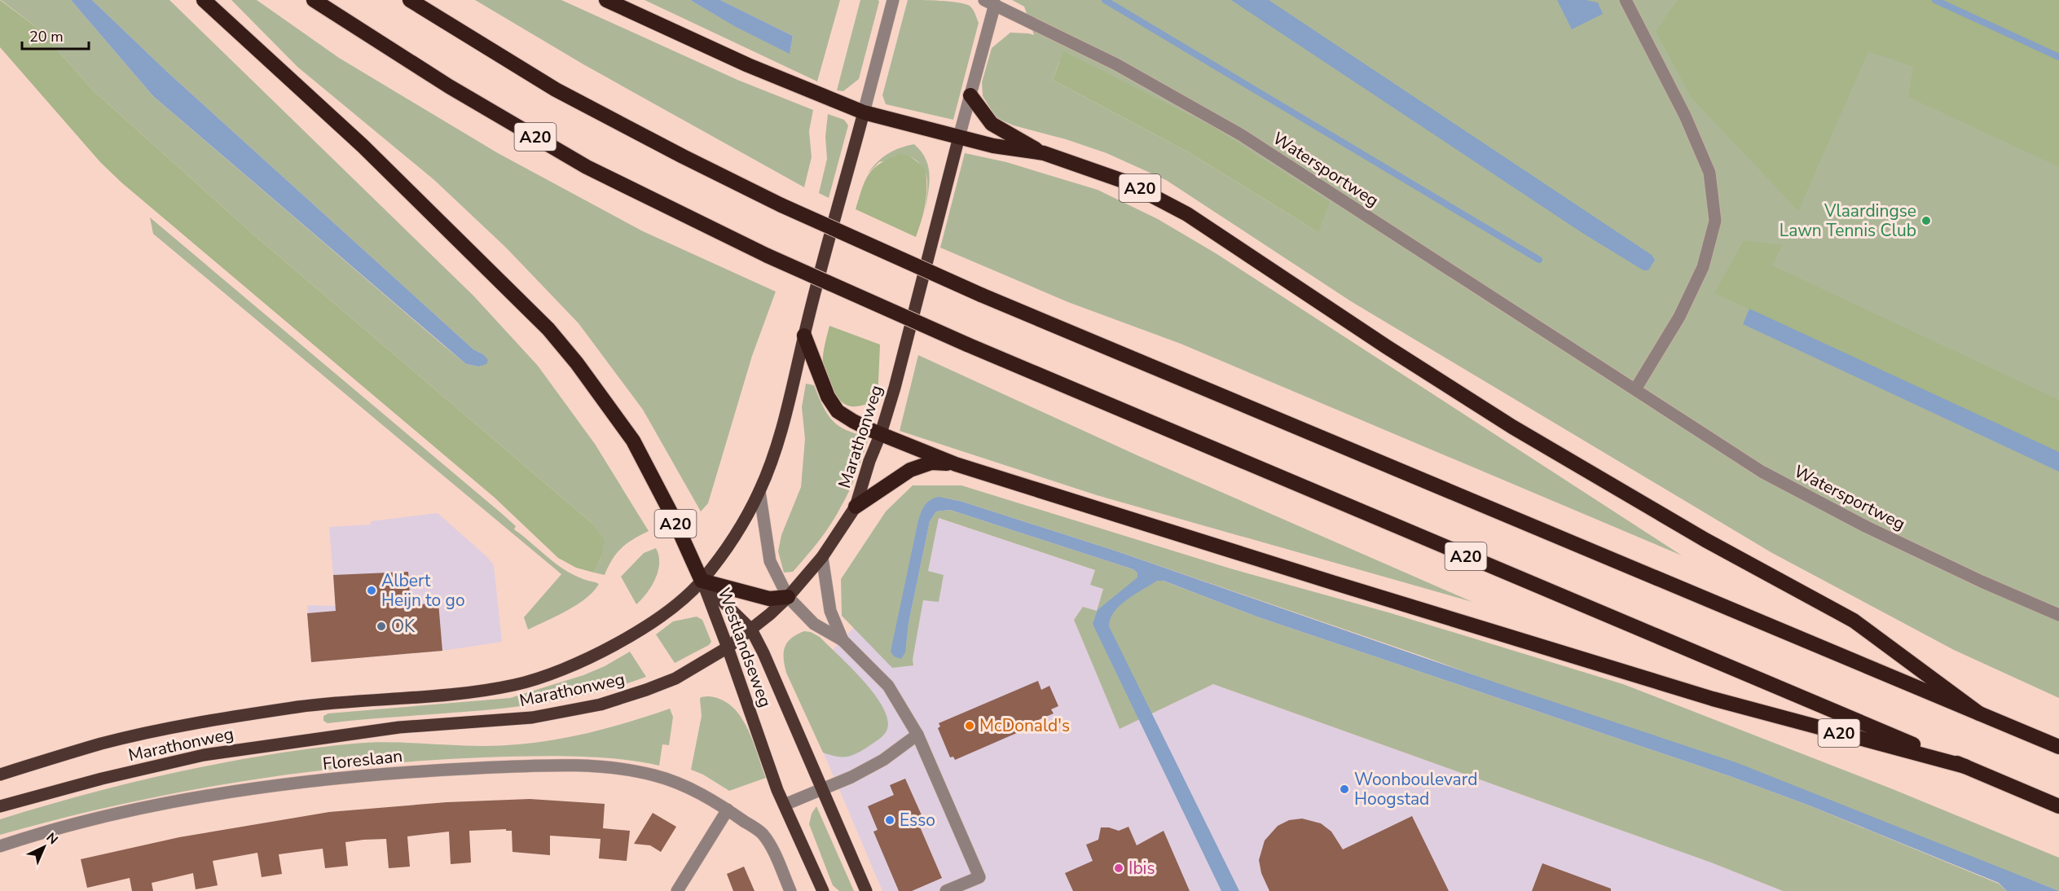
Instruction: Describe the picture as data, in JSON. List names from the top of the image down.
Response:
{
  "streets": {
    "highway": ["A20"],
    "main road": ["Marathonweg", "Westlandseweg"],
    "street": ["Watersportweg", "Floreslaan"]
  },
  "crossings": [
    ["A20", "Marathonweg"],
    ["A20", "Westlandseweg"],
    ["Watersportweg", "Marathonweg"],
    ["Marathonweg", "Westlandseweg"]
  ],
  "places": [
    "Vlaardingse Lawn Tennis Club",
    "Albert Heijn to go",
    "OK",
    "McDonald's",
    "Woonboulevard Hoogstad",
    "Esso",
    "Ibis"
  ],
  "scale_bar": "20 m",
  "north": "top right"
}
